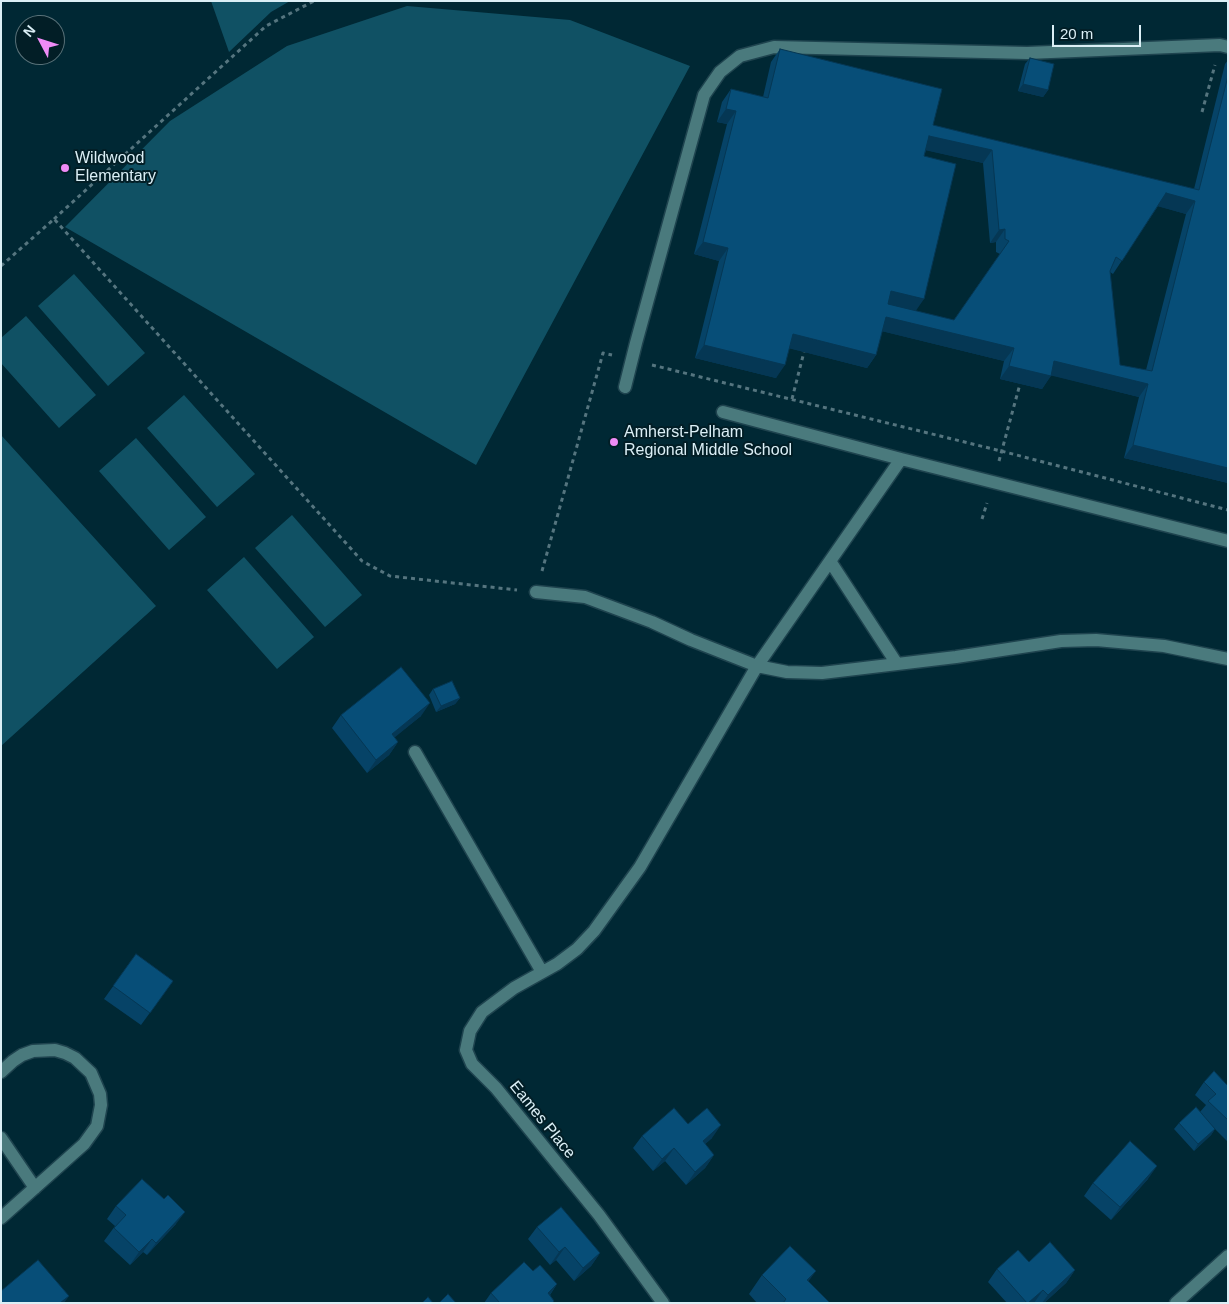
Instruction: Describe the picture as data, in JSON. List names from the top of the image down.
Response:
{
  "streets": {
    "street": ["Eames Place"]
  },
  "places": ["Wildwood Elementary", "Amherst-Pelham Regional Middle School"],
  "scale_bar": "20 m",
  "north": "top left"
}
